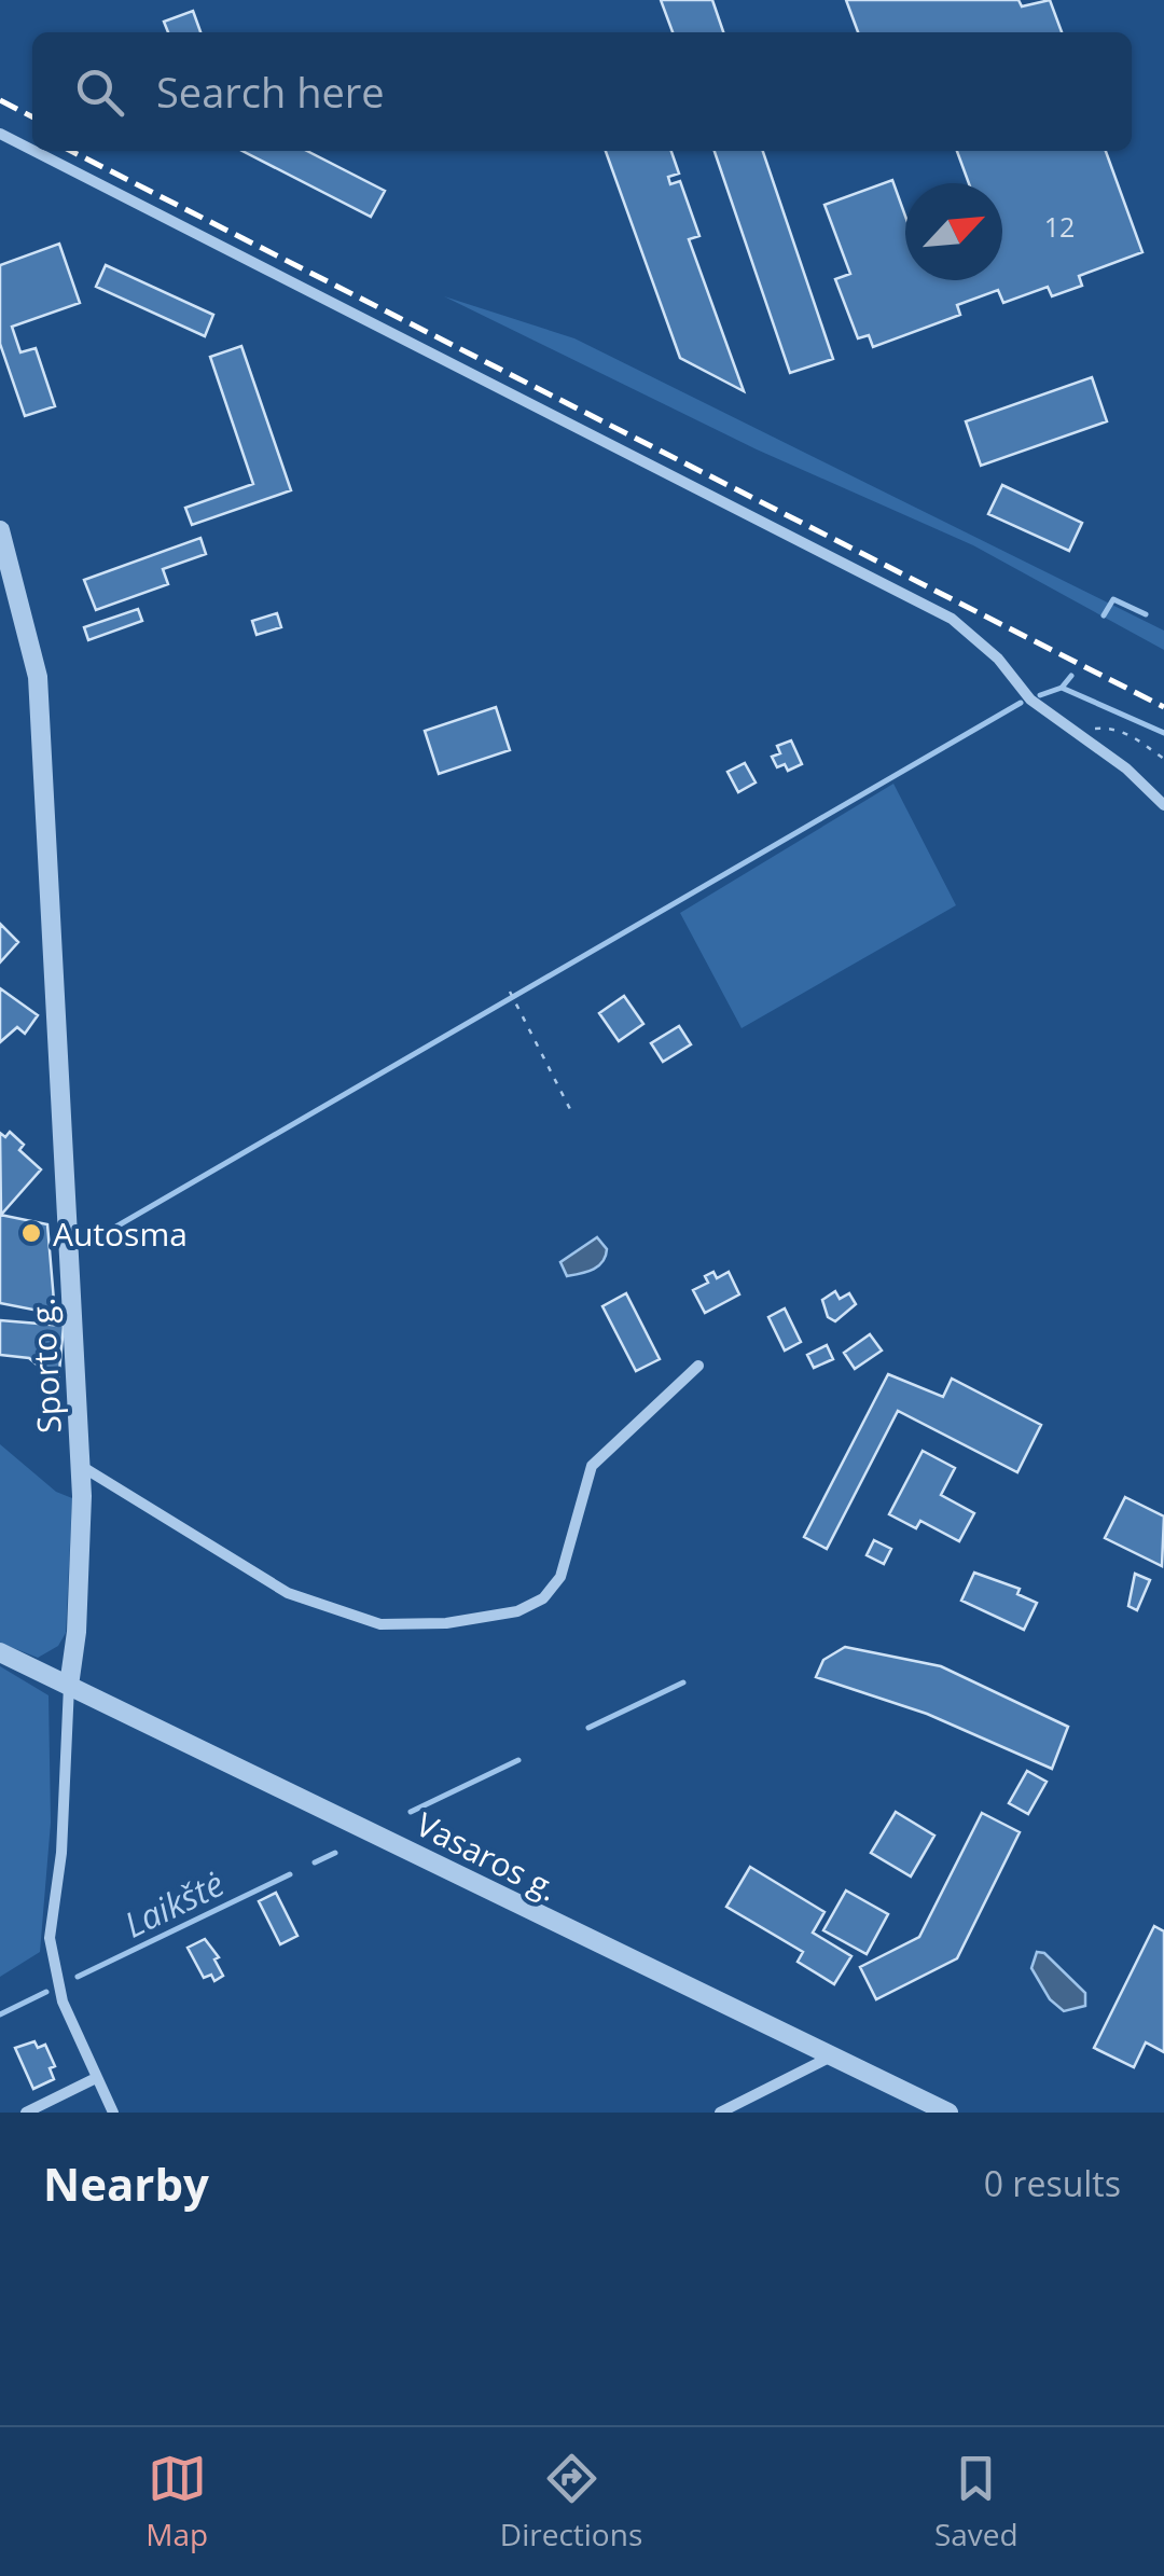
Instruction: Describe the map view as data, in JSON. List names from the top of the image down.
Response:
{
  "streets": {
    "street": ["Sporto g.", "Vasaros g."]
  },
  "crossings": [
    ["Sporto g.", "Vasaros g."]
  ],
  "water": ["Laikštė"],
  "places": ["Autosma"],
  "house_numbers": ["12"],
  "north": "top right",
  "page": {
    "search": "Search here",
    "heading": ["Nearby", "0 results"],
    "nav": ["Map", "Directions", "Saved"]
  }
}
